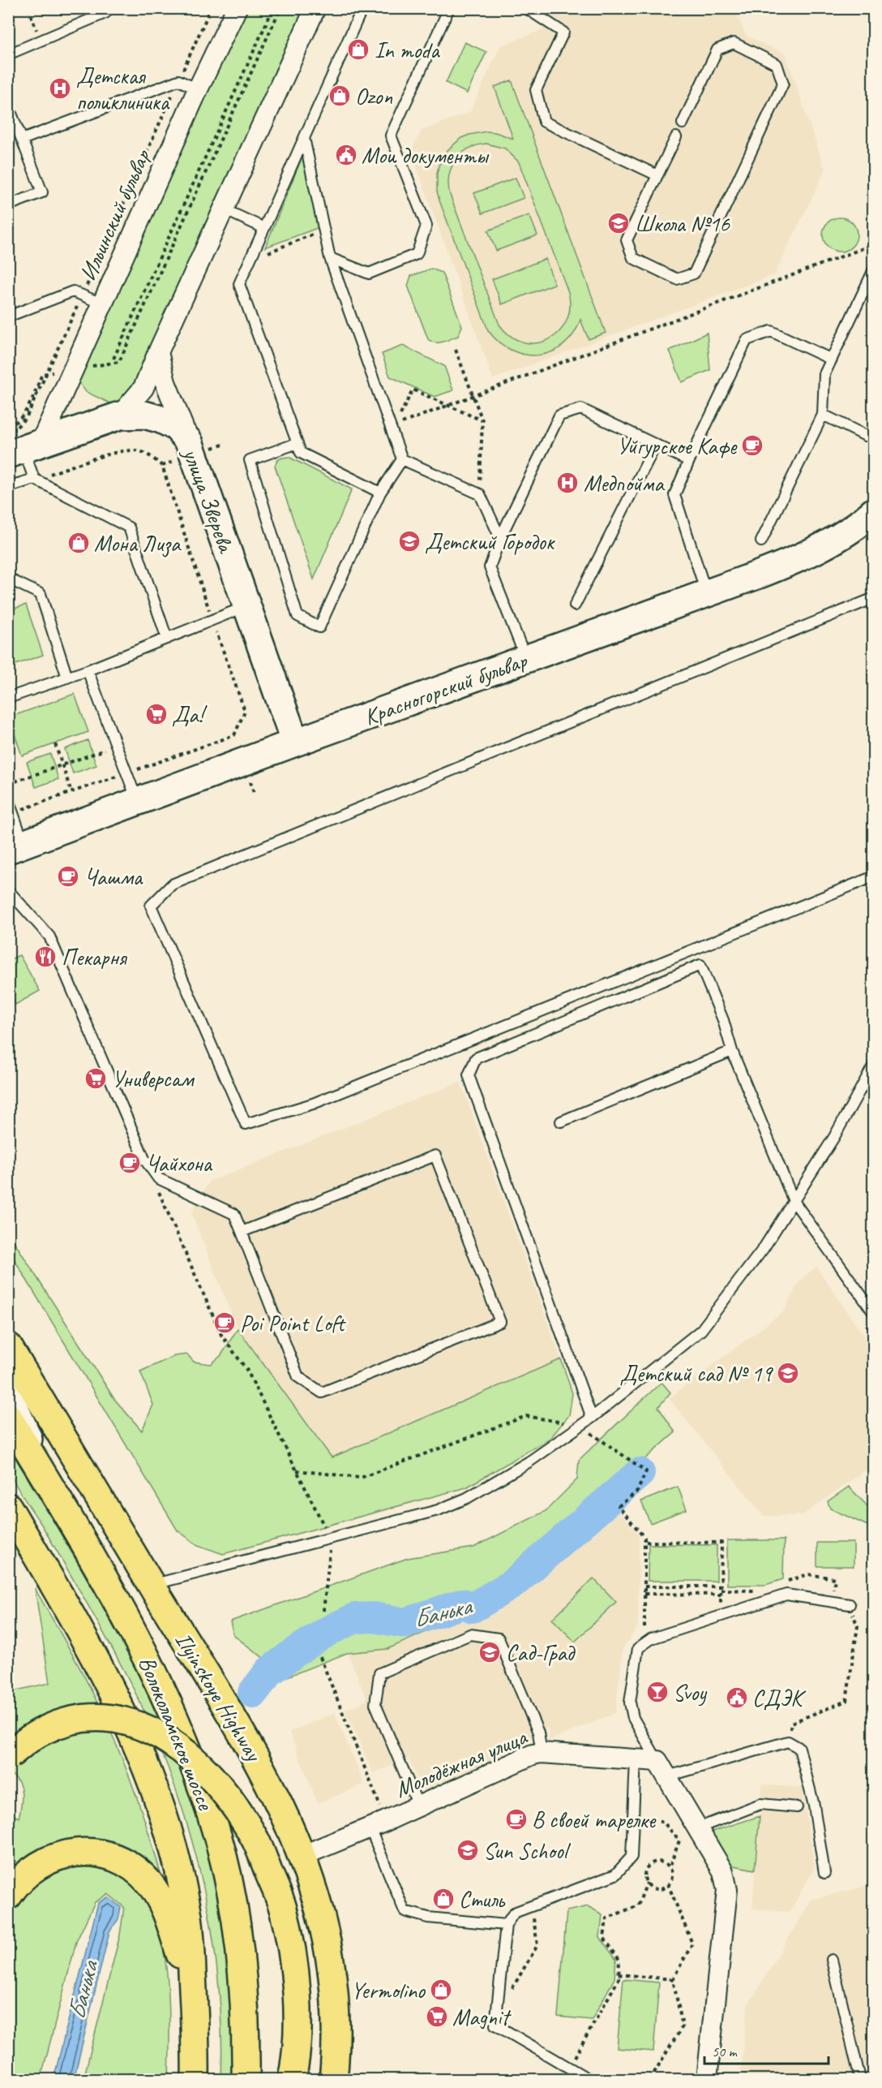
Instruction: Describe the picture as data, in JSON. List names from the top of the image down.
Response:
{
  "streets": {
    "main road": [
      "улица Зверева",
      "Красногорский бульвар",
      "Ilyinskoye Highway",
      "Волоколамское шоссе"
    ],
    "street": ["Ильинский бульвар", "Молодёжная улица"]
  },
  "crossings": [
    ["Ильинский бульвар", "улица Зверева"],
    ["улица Зверева", "Красногорский бульвар"],
    ["Ilyinskoye Highway", "Молодёжная улица"]
  ],
  "water": ["Банька"],
  "places": {
    "shop": [
      "In moda",
      "Ozon",
      "Мона Лиза",
      "Стиль",
      "Yermolino"
    ],
    "hospital": ["Детская поликлиника", "Медпойма"],
    "public building": ["Мои документы", "СДЭК"],
    "school or university": [
      "Школа №16",
      "Детский Городок",
      "Детский сад № 19",
      "Сад-Град",
      "Sun School"
    ],
    "cafe": [
      "Уйгурское Кафе",
      "Чашма",
      "Чайхона",
      "Poi Point Loft",
      "В своей тарелке"
    ],
    "supermarket": ["Да!", "Универсам", "Magnit"],
    "restaurant": ["Пекарня"],
    "bar": ["Svoy"]
  },
  "scale_bar": "50 m"
}
